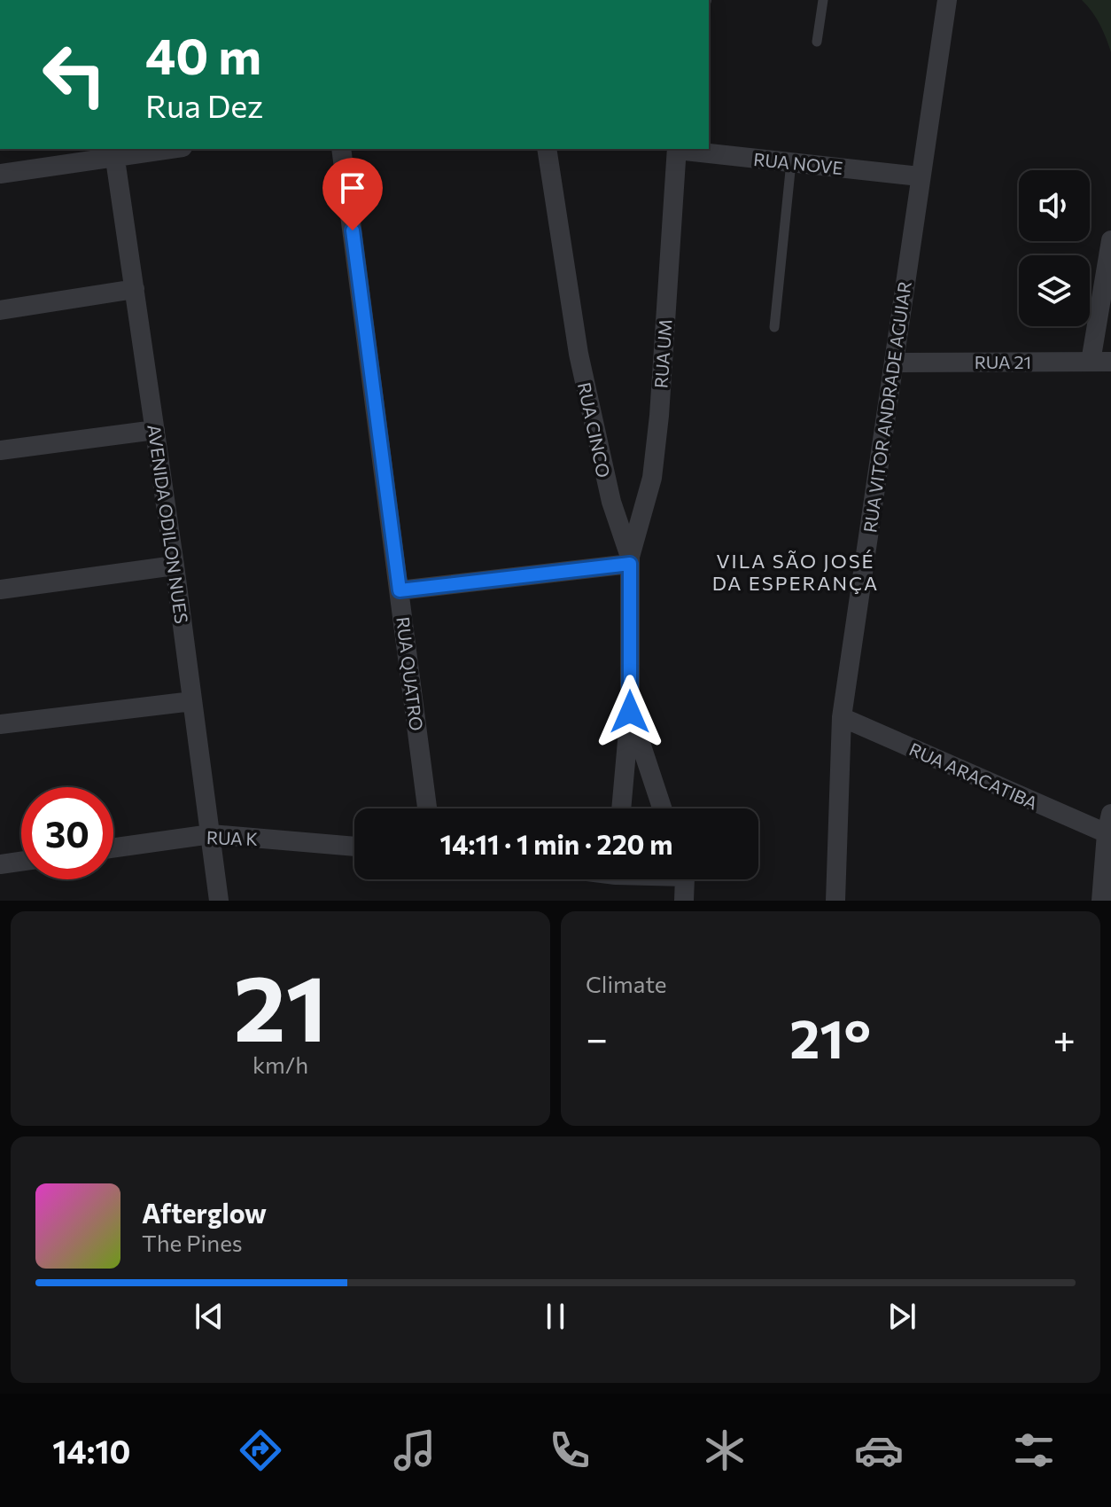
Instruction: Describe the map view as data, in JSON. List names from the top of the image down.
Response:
{
  "streets": {
    "street": [
      "RUA NOVE",
      "RUA UM",
      "RUA 21",
      "RUA VITOR ANDRADE AGUIAR",
      "RUA CINCO",
      "AVENIDA ODILON NUES",
      "RUA QUATRO",
      "RUA ARACATIBA",
      "RUA K"
    ]
  },
  "crossings": [
    ["RUA NOVE", "RUA UM"],
    ["RUA NOVE", "RUA VITOR ANDRADE AGUIAR"],
    ["RUA UM", "RUA CINCO"],
    ["RUA 21", "RUA VITOR ANDRADE AGUIAR"],
    ["RUA VITOR ANDRADE AGUIAR", "RUA ARACATIBA"],
    ["AVENIDA ODILON NUES", "RUA K"]
  ],
  "districts": ["VILA SÃO JOSÉ DA ESPERANÇA"],
  "page": {
    "turn": ["40 m", "Rua Dez"],
    "limit": "30",
    "trip": "14:11 · 1 min · 220 m",
    "tile": [
      ["21", "km/h"],
      "Climate"
    ],
    "heat": ["−", "21°", "+"],
    "song": ["Afterglow", "The Pines"],
    "tabs": "14:10"
  }
}
